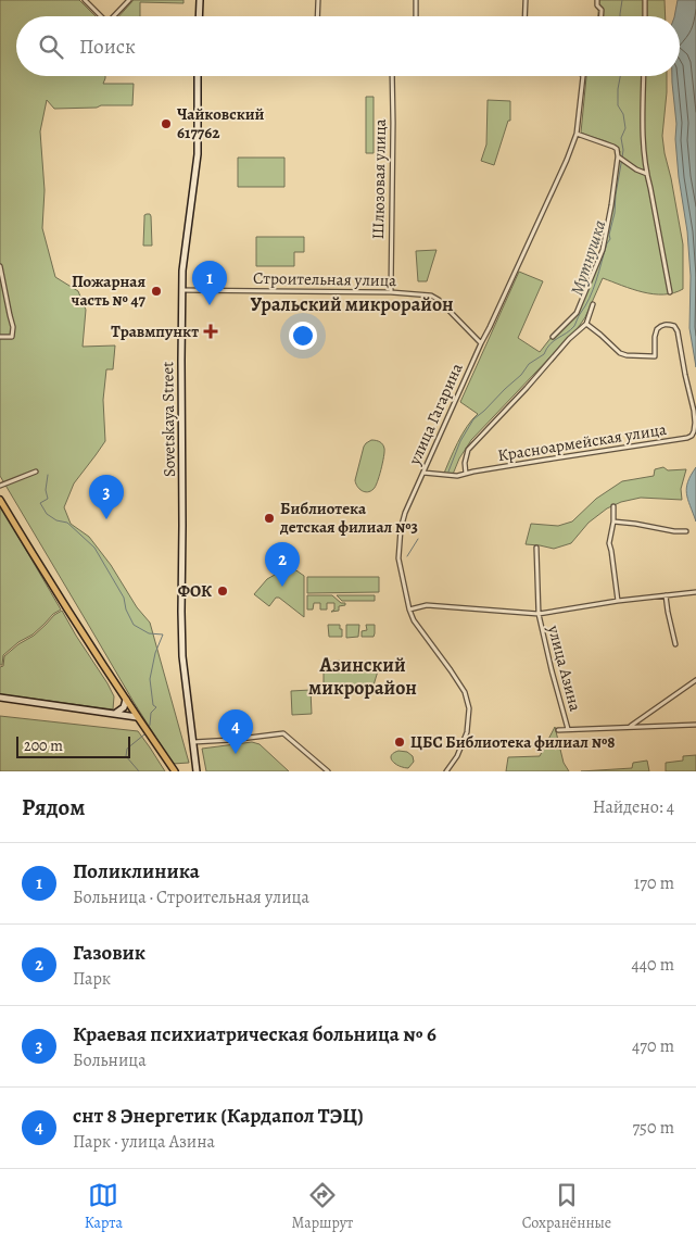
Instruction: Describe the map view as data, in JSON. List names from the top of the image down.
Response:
{
  "streets": {
    "main road": ["Sovetskaya Street"],
    "street": [
      "Шлюзовая улица",
      "Строительная улица",
      "улица Гагарина",
      "Красноармейская улица",
      "улица Азина"
    ]
  },
  "crossings": [
    ["Шлюзовая улица", "Строительная улица"],
    ["Строительная улица", "улица Гагарина"],
    ["Строительная улица", "Sovetskaya Street"]
  ],
  "districts": ["Уральский микрорайон", "Азинский микрорайон"],
  "water": ["Мутнушка"],
  "places": {
    "other": [
      "Чайковский 617762",
      "Пожарная часть № 47",
      "Библиотека детская филиал №3",
      "ФОК",
      "ЦБС Библиотека филиал №8"
    ],
    "health": ["Травмпункт"]
  },
  "scale_bar": "200 m",
  "page": {
    "search": "Поиск",
    "pins": [
      "1",
      "3",
      "2",
      "4"
    ],
    "scale": "200 m",
    "heading": ["Рядом", "Найдено: 4"],
    "list": [
      {
        "mark": "1",
        "name": "Поликлиника",
        "note": "Больница · Строительная улица",
        "value": "170 m"
      },
      {
        "mark": "2",
        "name": "Газовик",
        "note": "Парк",
        "value": "440 m"
      },
      {
        "mark": "3",
        "name": "Краевая психиатрическая больница № 6",
        "note": "Больница",
        "value": "470 m"
      },
      {
        "mark": "4",
        "name": "снт 8 Энергетик (Кардапол ТЭЦ)",
        "note": "Парк · улица Азина",
        "value": "750 m"
      }
    ],
    "nav": ["Карта", "Маршрут", "Сохранённые"]
  }
}
